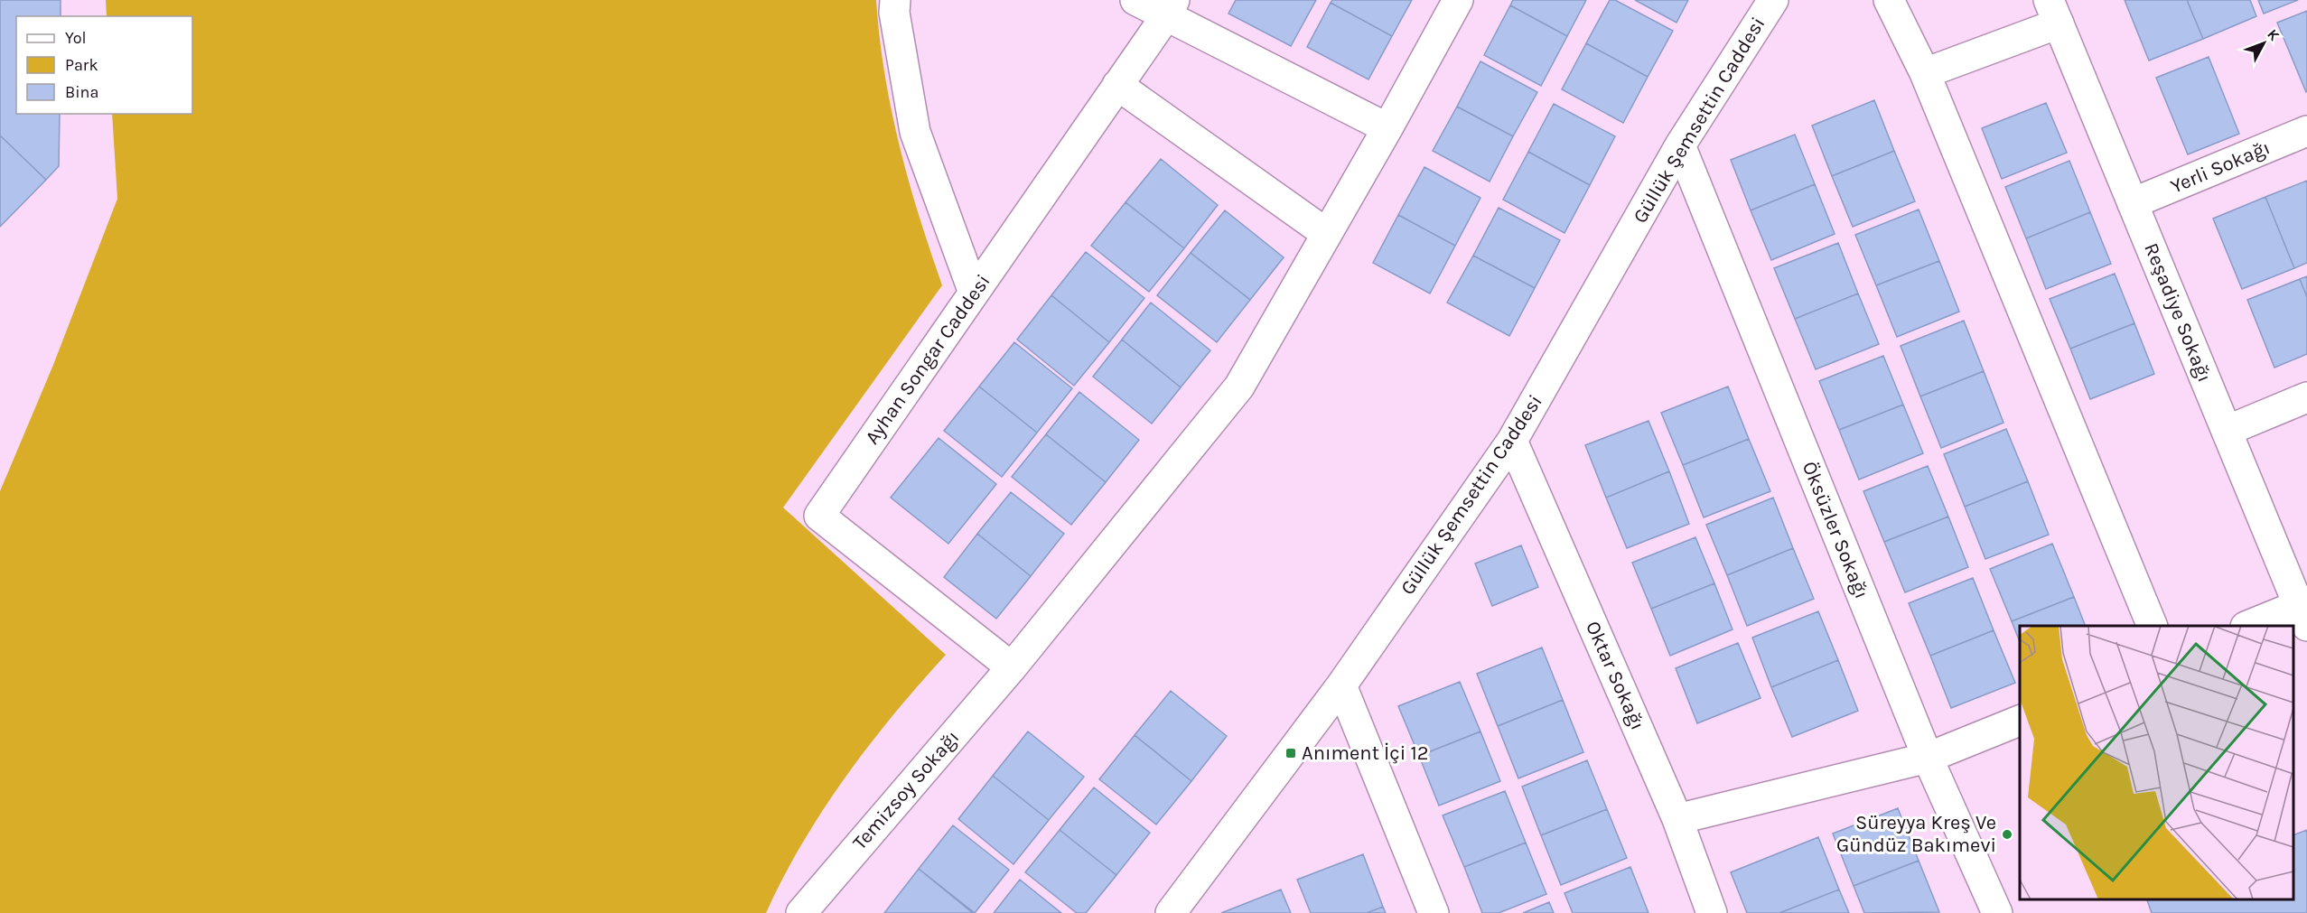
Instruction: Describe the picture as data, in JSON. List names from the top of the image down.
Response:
{
  "streets": {
    "street": [
      "Güllük Şemsettin Caddesi",
      "Yerli Sokağı",
      "Reşadiye Sokağı",
      "Ayhan Songar Caddesi",
      "Öksüzler Sokağı",
      "Oktar Sokağı",
      "Temizsoy Sokağı"
    ]
  },
  "crossings": [
    ["Güllük Şemsettin Caddesi", "Öksüzler Sokağı"],
    ["Güllük Şemsettin Caddesi", "Oktar Sokağı"],
    ["Yerli Sokağı", "Reşadiye Sokağı"],
    ["Ayhan Songar Caddesi", "Temizsoy Sokağı"]
  ],
  "places": {
    "transit": ["Anıment İçi 12"],
    "other": ["Süreyya Kreş Ve Gündüz Bakımevi"]
  },
  "legend": ["Yol", "Park", "Bina"],
  "north": "top right"
}
